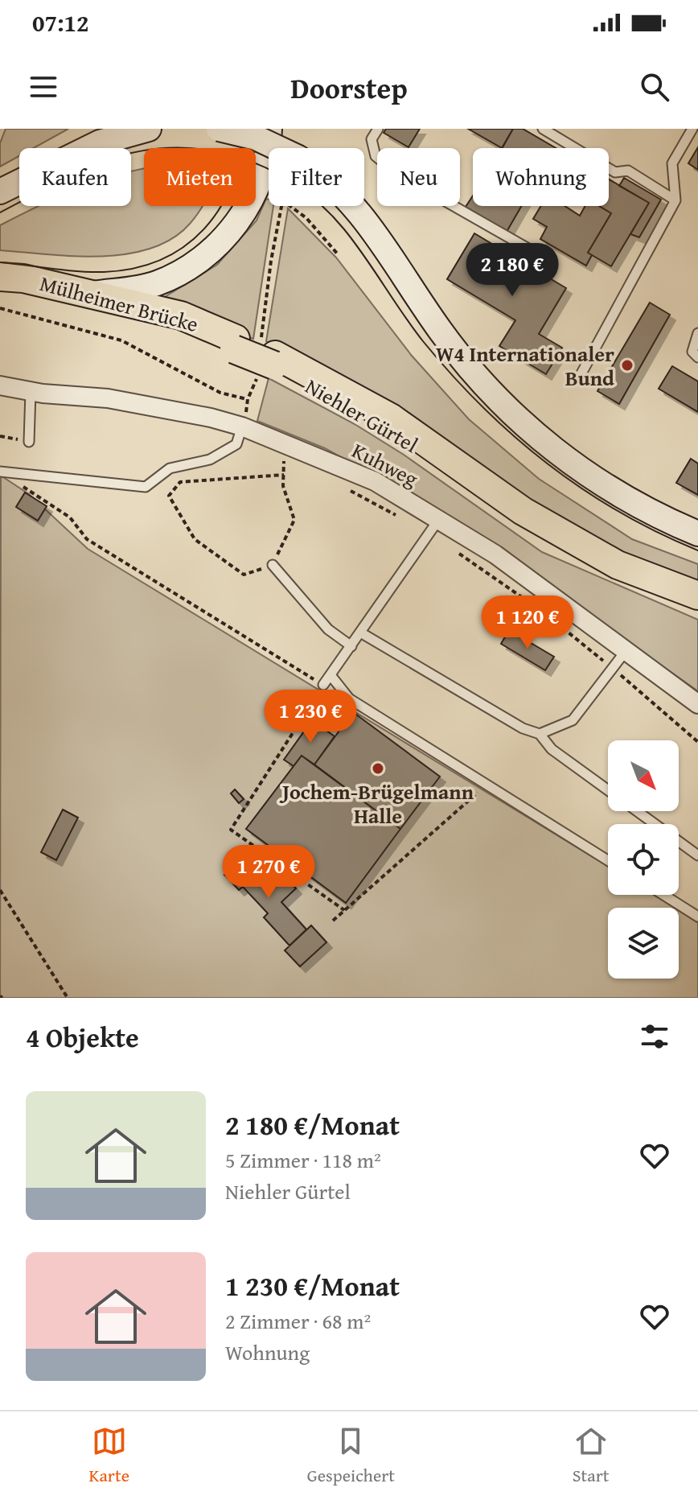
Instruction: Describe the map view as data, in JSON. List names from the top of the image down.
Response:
{
  "streets": {
    "main road": ["Mülheimer Brücke", "Niehler Gürtel"],
    "street": ["Kuhweg"]
  },
  "crossings": [
    ["Mülheimer Brücke", "Niehler Gürtel"]
  ],
  "places": ["W4 Internationaler Bund", "Jochem-Brügelmann Halle"],
  "north": "bottom right",
  "page": {
    "status": "07:12",
    "header": "Doorstep",
    "chip": [
      "Kaufen",
      "Mieten",
      "Filter",
      "Neu",
      "Wohnung"
    ],
    "price": [
      "2 180 €",
      "1 120 €",
      "1 230 €",
      "1 270 €"
    ],
    "heading": "4 Objekte",
    "list": [
      {
        "name": "2 180 €/Monat",
        "note": "5 Zimmer · 118 m² · Niehler Gürtel"
      },
      {
        "name": "1 230 €/Monat",
        "note": "2 Zimmer · 68 m² · Wohnung"
      }
    ],
    "tabs": ["Karte", "Gespeichert", "Start"]
  }
}
